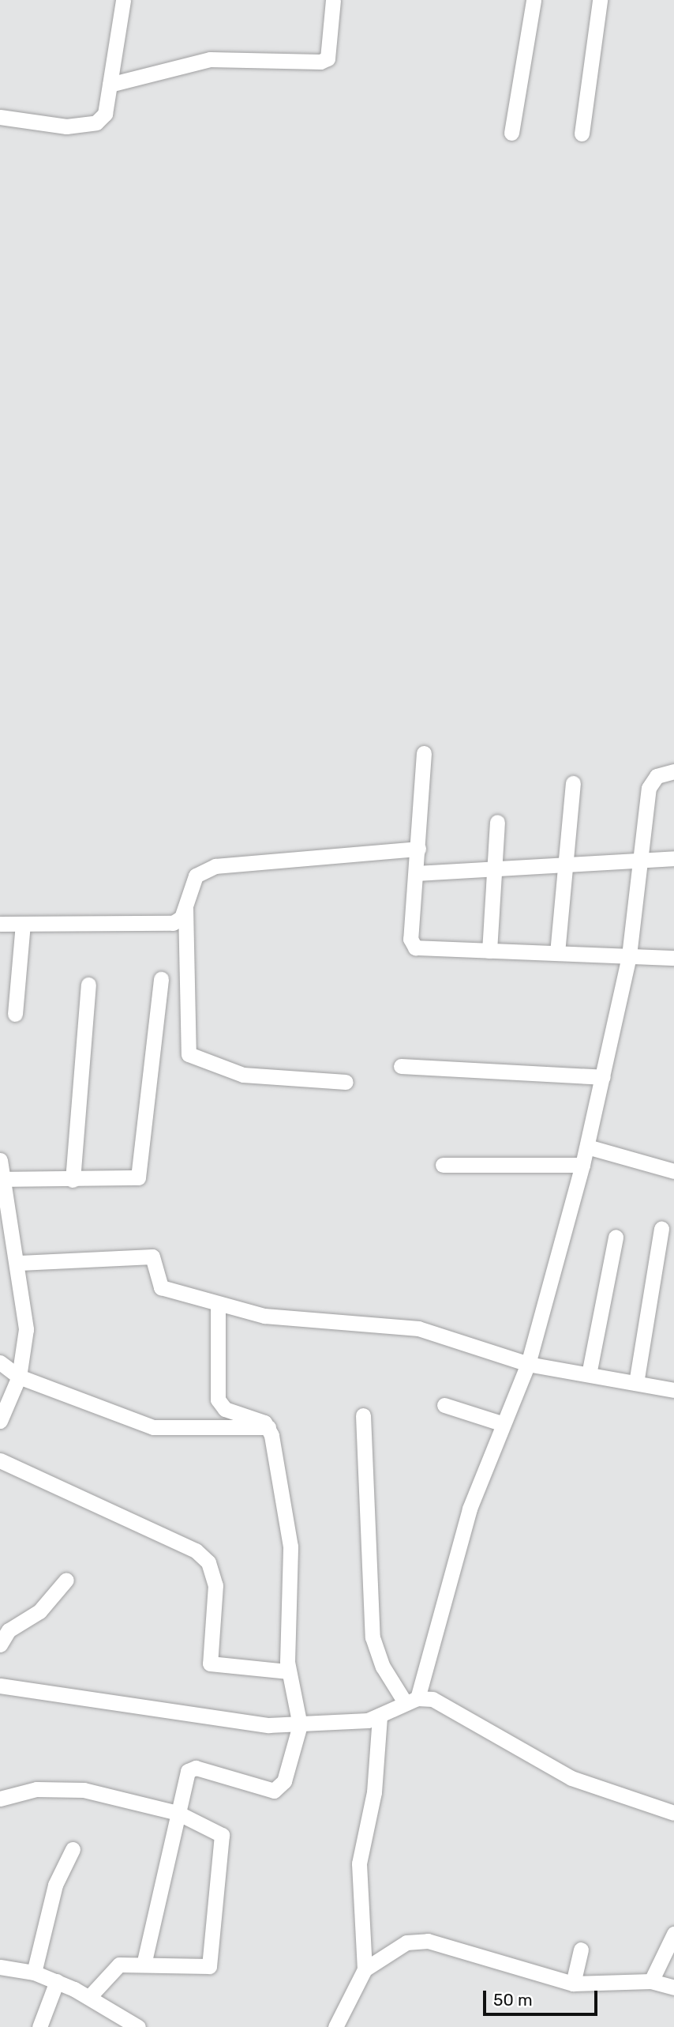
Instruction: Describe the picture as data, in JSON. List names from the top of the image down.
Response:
{
  "scale_bar": "50 m"
}
